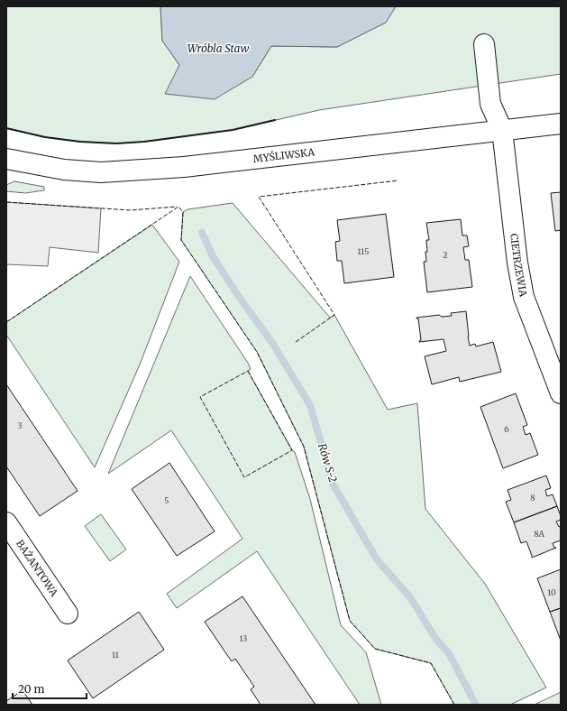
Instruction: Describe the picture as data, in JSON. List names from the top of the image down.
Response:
{
  "streets": {
    "street": ["MYŚLIWSKA", "CIETRZEWIA", "BAŻANTOWA"]
  },
  "crossings": [
    ["MYŚLIWSKA", "CIETRZEWIA"]
  ],
  "water": ["Wróbla Staw", "Rów S-2"],
  "house_numbers": [
    "115",
    "2",
    "3",
    "6",
    "8",
    "5",
    "8A",
    "10",
    "13",
    "11"
  ],
  "scale_bar": "20 m"
}
